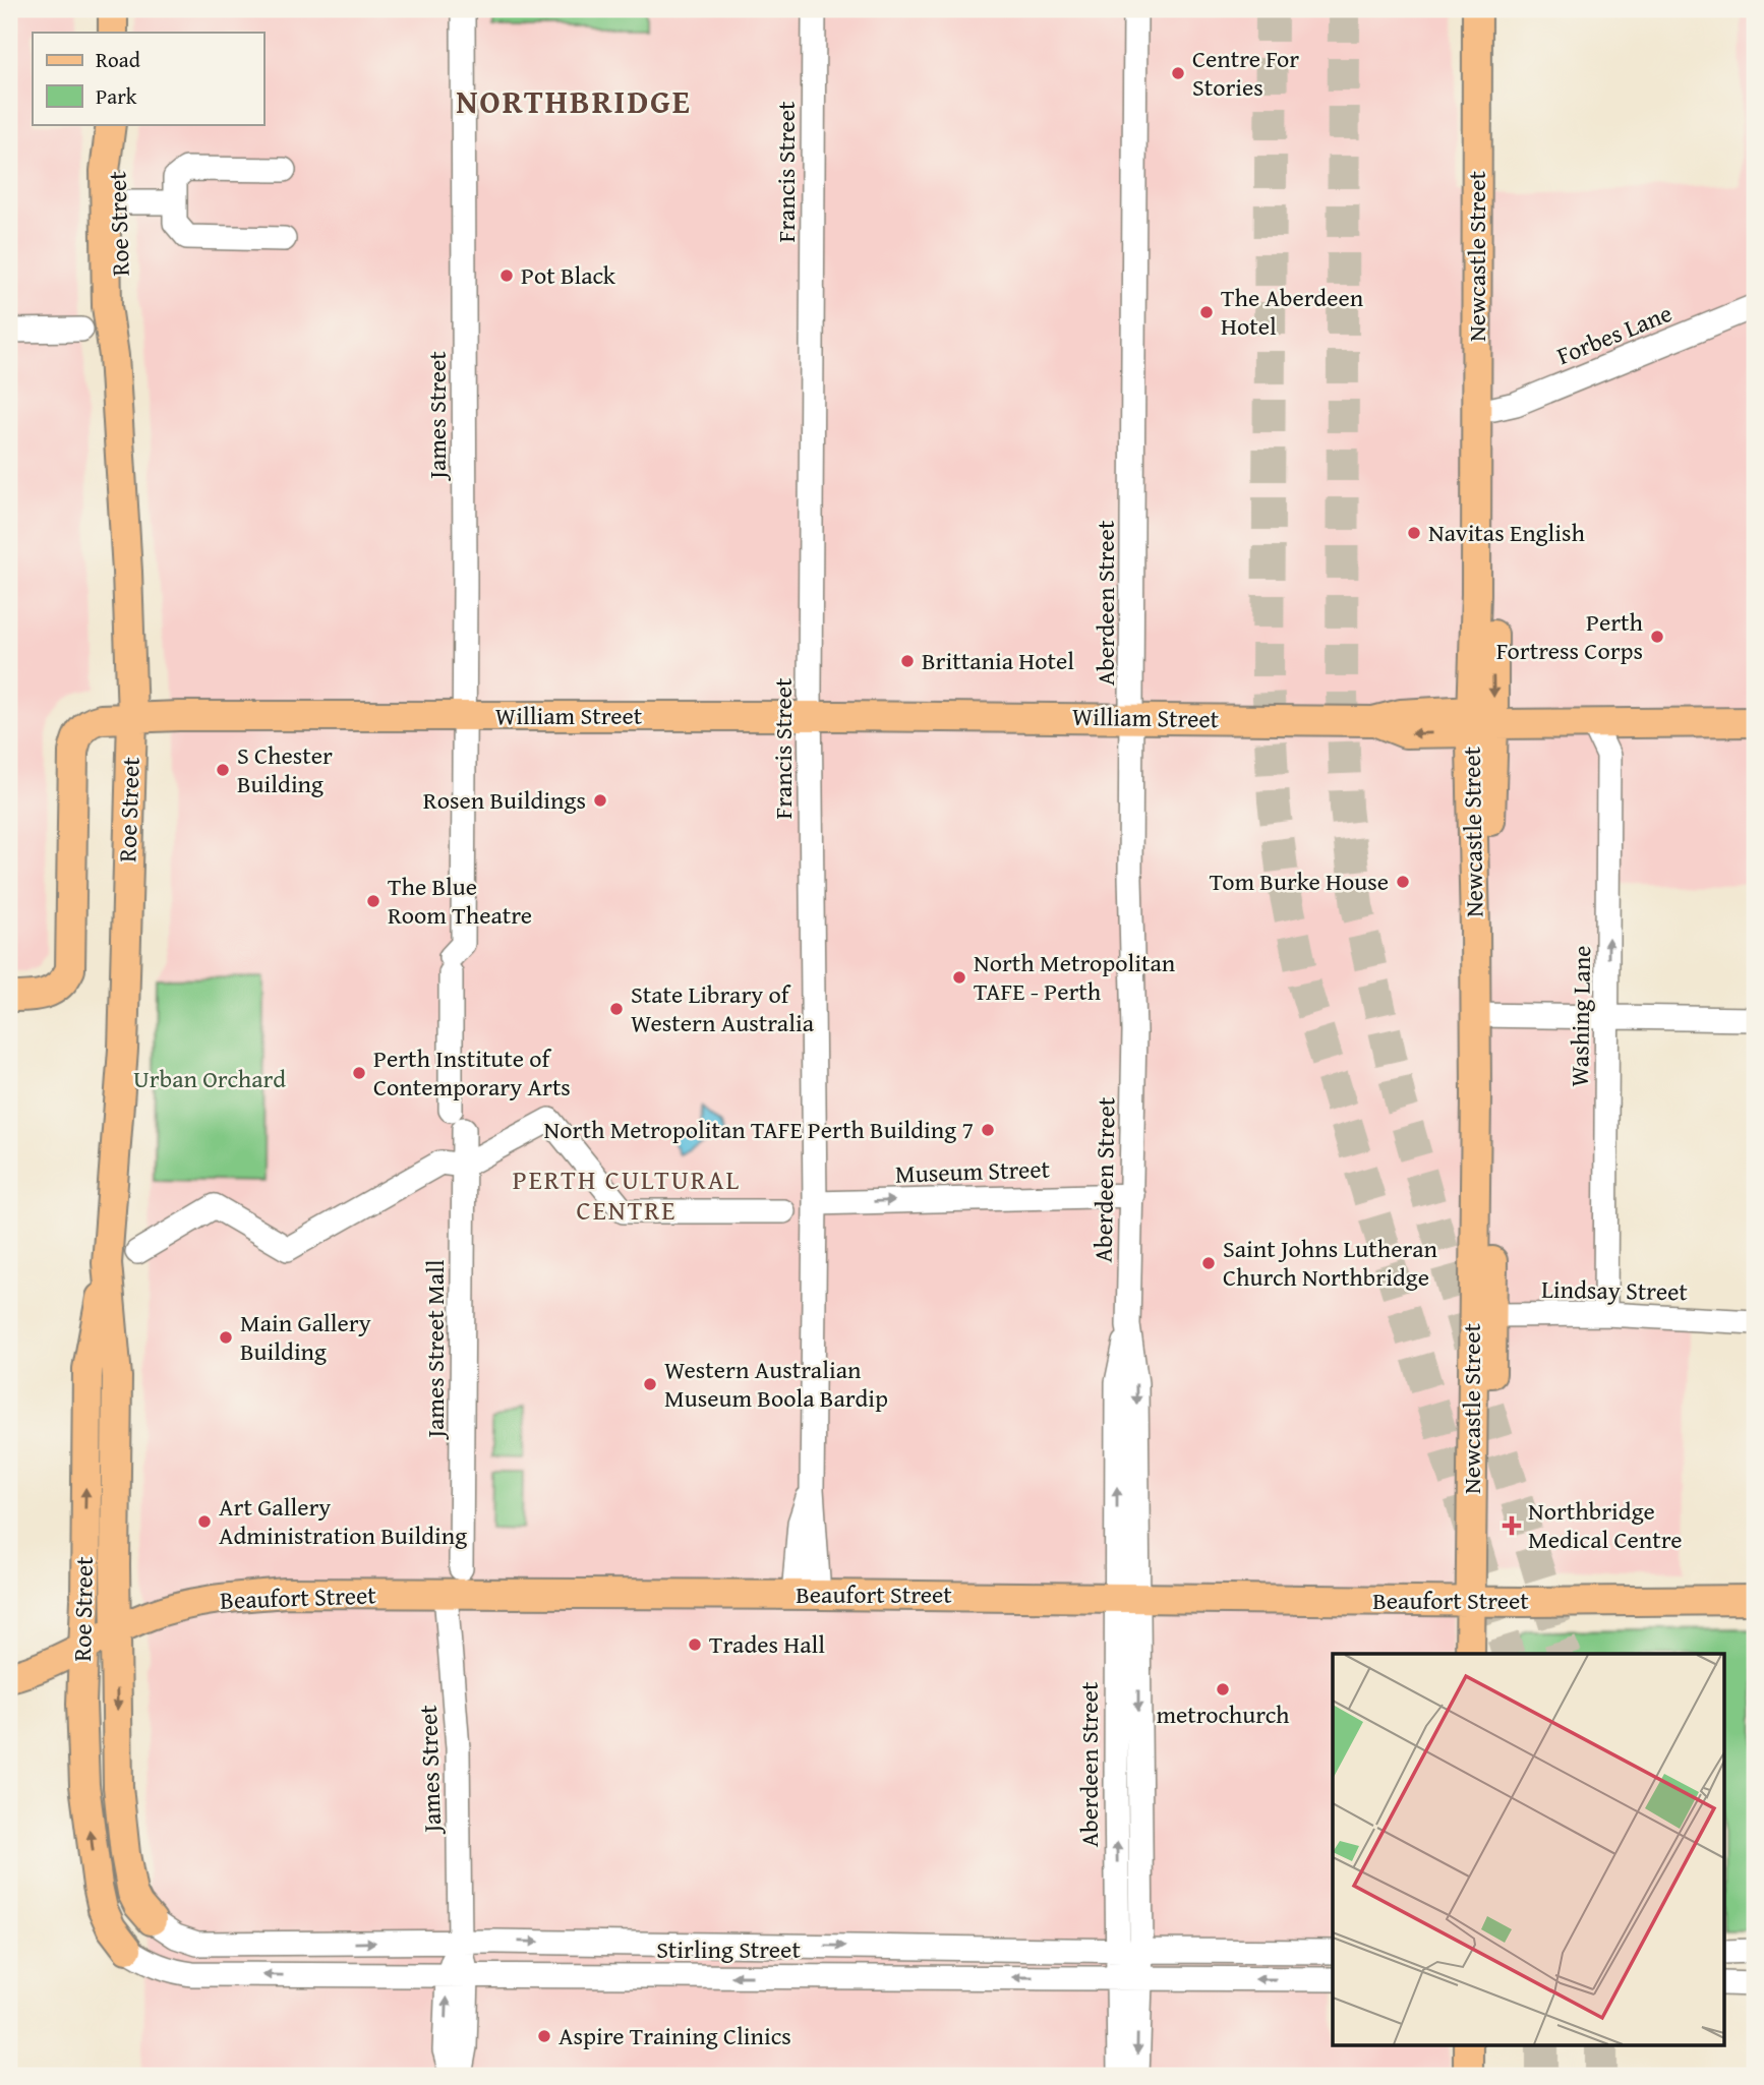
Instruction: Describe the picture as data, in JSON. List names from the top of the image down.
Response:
{
  "streets": {
    "main road": [
      "Roe Street",
      "Newcastle Street",
      "William Street",
      "Beaufort Street"
    ],
    "street": [
      "Francis Street",
      "Forbes Lane",
      "James Street",
      "Aberdeen Street",
      "Washing Lane",
      "Museum Street",
      "Lindsay Street",
      "James Street Mall",
      "Stirling Street"
    ]
  },
  "crossings": [
    ["Francis Street", "William Street"],
    ["Francis Street", "Museum Street"],
    ["Francis Street", "Beaufort Street"],
    ["Roe Street", "William Street"],
    ["Roe Street", "Beaufort Street"],
    ["Roe Street", "Stirling Street"],
    ["Newcastle Street", "Forbes Lane"],
    ["Newcastle Street", "William Street"],
    ["Newcastle Street", "Lindsay Street"],
    ["Newcastle Street", "Beaufort Street"],
    ["James Street", "William Street"],
    ["James Street", "Beaufort Street"],
    ["James Street", "Stirling Street"],
    ["Aberdeen Street", "William Street"],
    ["Aberdeen Street", "Museum Street"],
    ["Aberdeen Street", "Beaufort Street"],
    ["Aberdeen Street", "Stirling Street"],
    ["William Street", "Washing Lane"],
    ["Washing Lane", "Lindsay Street"]
  ],
  "one_way": ["Washing Lane", "Museum Street"],
  "districts": ["NORTHBRIDGE", "PERTH CULTURAL CENTRE"],
  "parks": ["Urban Orchard"],
  "places": {
    "other": [
      "Centre For Stories",
      "Pot Black",
      "The Aberdeen Hotel",
      "Navitas English",
      "Perth Fortress Corps",
      "Brittania Hotel",
      "S Chester Building",
      "Rosen Buildings",
      "Tom Burke House",
      "The Blue Room Theatre",
      "North Metropolitan TAFE - Perth",
      "State Library of Western Australia",
      "Perth Institute of Contemporary Arts",
      "North Metropolitan TAFE Perth Building 7",
      "Saint Johns Lutheran Church Northbridge",
      "Main Gallery Building",
      "Western Australian Museum Boola Bardip",
      "Art Gallery Administration Building",
      "Trades Hall",
      "metrochurch",
      "Aspire Training Clinics"
    ],
    "health": ["Northbridge Medical Centre"]
  },
  "legend": ["Road", "Park"]
}
